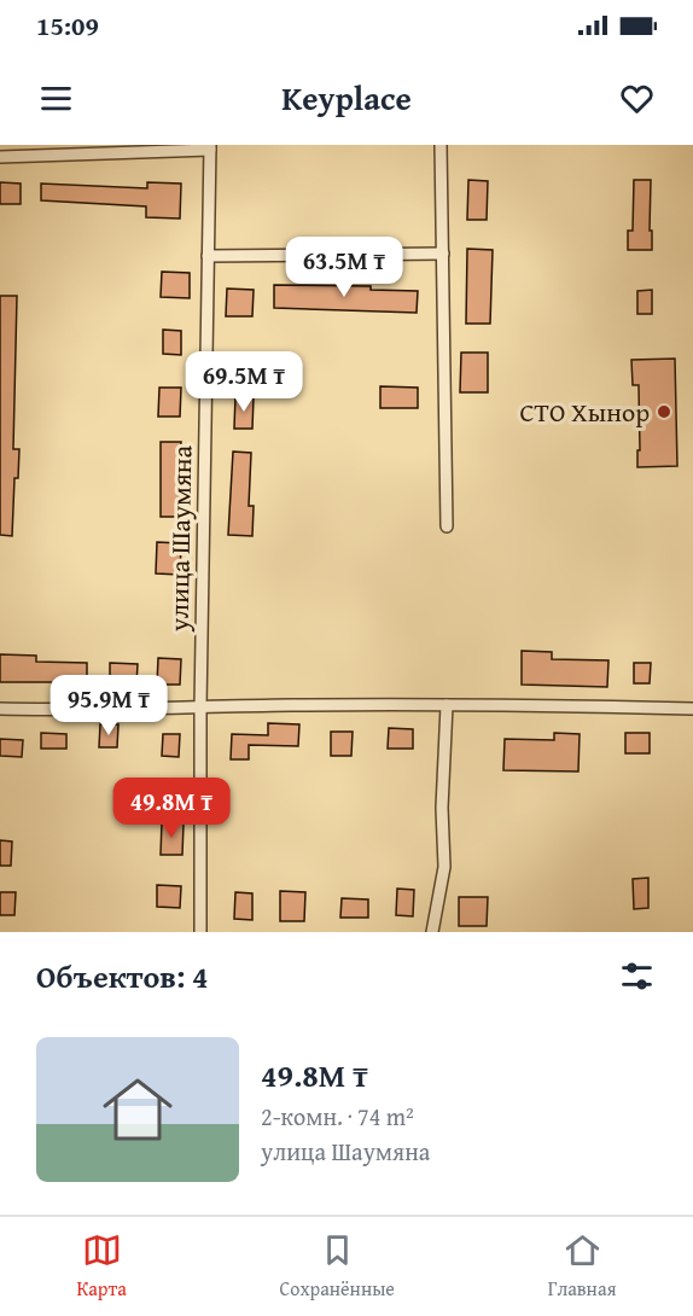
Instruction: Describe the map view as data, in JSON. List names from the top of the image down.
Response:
{
  "streets": {
    "street": ["улица Шаумяна"]
  },
  "places": ["СТО Хынор"],
  "page": {
    "status": "15:09",
    "header": "Keyplace",
    "price": [
      "63.5M ₸",
      "69.5M ₸",
      "95.9M ₸",
      "49.8M ₸"
    ],
    "heading": "Объектов: 4",
    "list": [
      {
        "name": "49.8M ₸",
        "note": "2-комн. · 74 m² · улица Шаумяна"
      }
    ],
    "tabs": ["Карта", "Сохранённые", "Главная"]
  }
}
